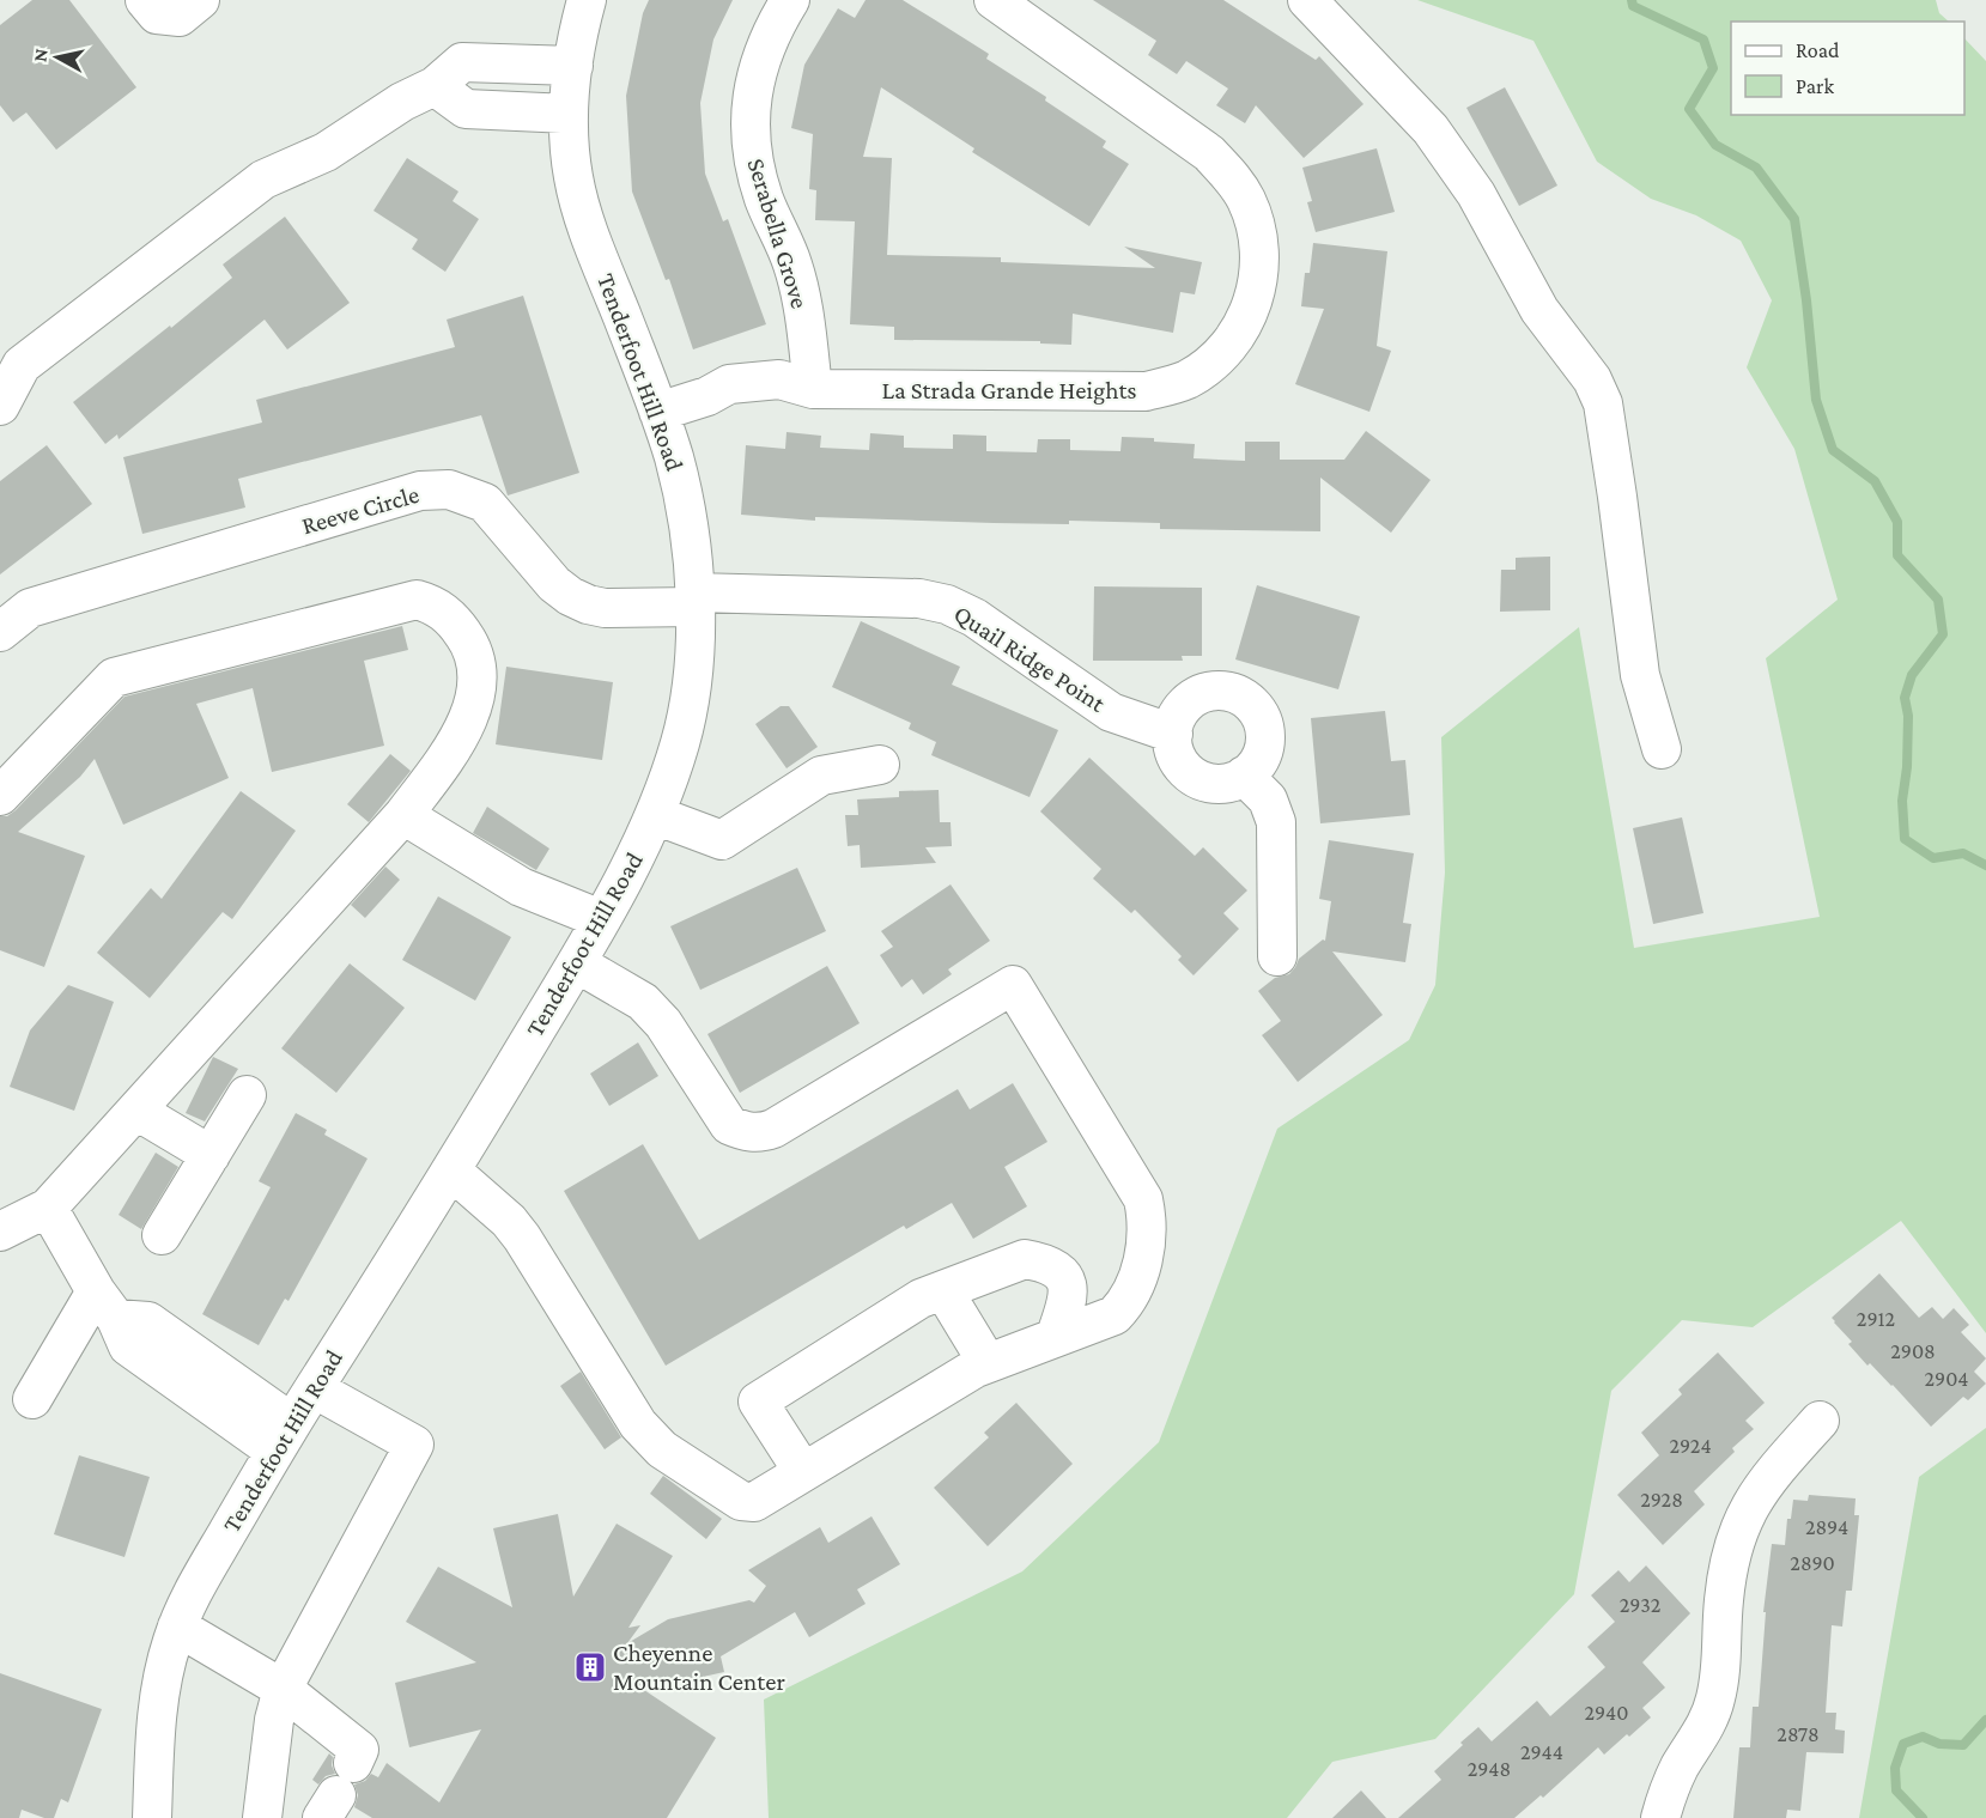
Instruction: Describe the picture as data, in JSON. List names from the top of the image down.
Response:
{
  "streets": {
    "street": [
      "Serabella Grove",
      "Tenderfoot Hill Road",
      "La Strada Grande Heights",
      "Reeve Circle",
      "Quail Ridge Point"
    ]
  },
  "crossings": [
    ["Serabella Grove", "La Strada Grande Heights"],
    ["Tenderfoot Hill Road", "La Strada Grande Heights"],
    ["Tenderfoot Hill Road", "Reeve Circle"],
    ["Tenderfoot Hill Road", "Quail Ridge Point"],
    ["Reeve Circle", "Quail Ridge Point"]
  ],
  "places": {
    "building": ["Cheyenne Mountain Center"]
  },
  "house_numbers": [
    "2912",
    "2908",
    "2904",
    "2924",
    "2928",
    "2894",
    "2890",
    "2932",
    "2940",
    "2878",
    "2944",
    "2948"
  ],
  "legend": ["Road", "Park"],
  "north": "left"
}
